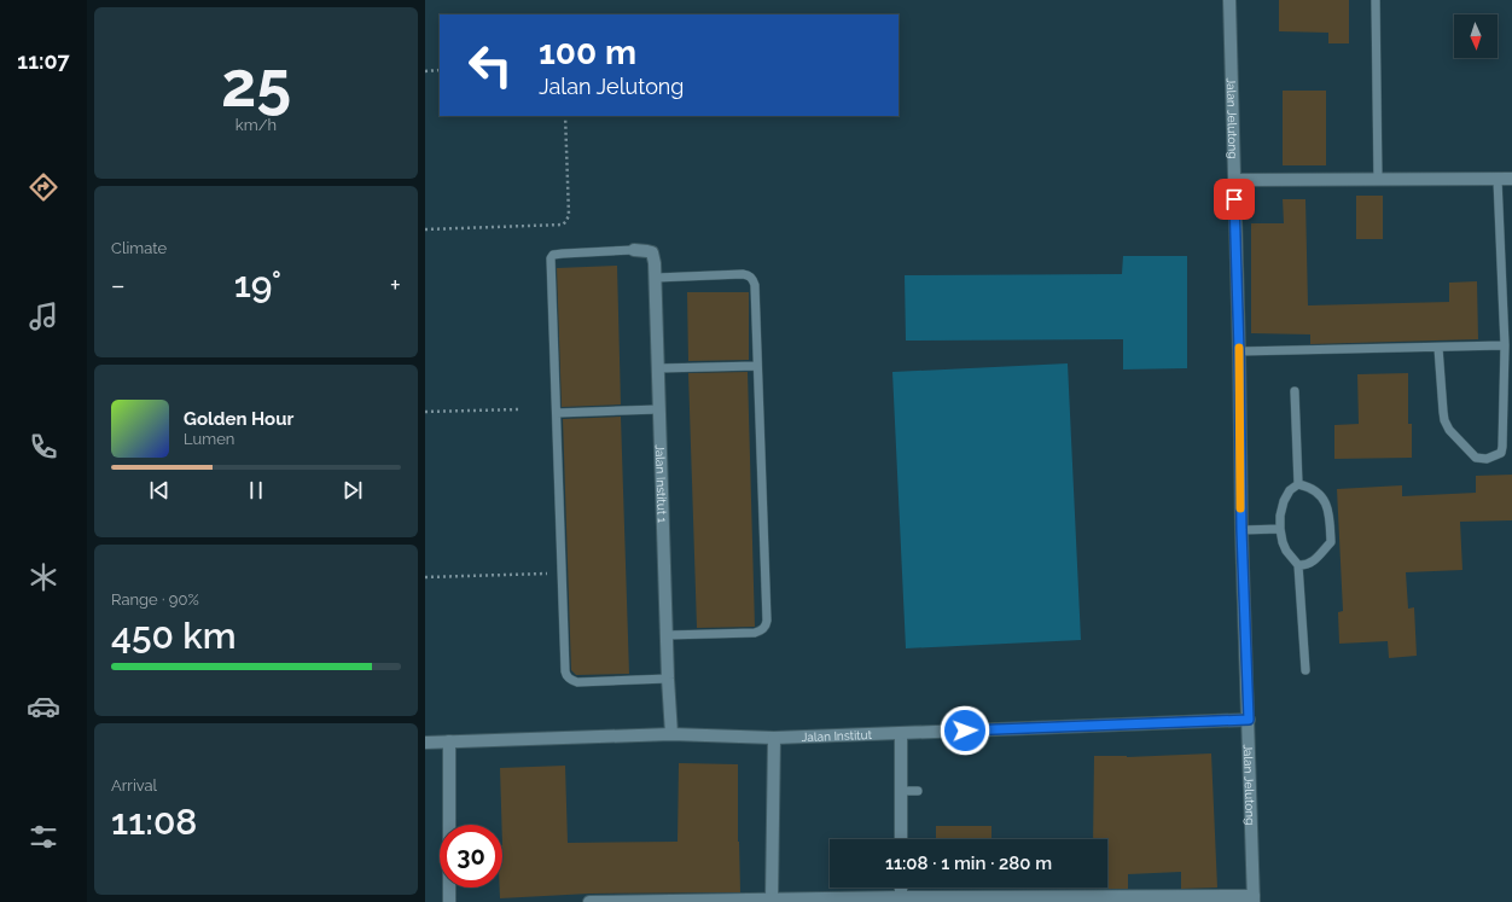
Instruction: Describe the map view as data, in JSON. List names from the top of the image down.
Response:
{
  "streets": {
    "street": ["Jalan Jelutong", "Jalan Institut 1", "Jalan Institut"]
  },
  "crossings": [
    ["Jalan Jelutong", "Jalan Institut"],
    ["Jalan Institut 1", "Jalan Institut"]
  ],
  "north": "bottom",
  "page": {
    "tabs": "11:07",
    "tile": [
      ["25", "km/h"],
      "Climate",
      ["Range · 90%", "450 km"],
      ["Arrival", "11:08"]
    ],
    "turn": ["100 m", "Jalan Jelutong"],
    "heat": ["−", "19°", "+"],
    "song": ["Golden Hour", "Lumen"],
    "limit": "30",
    "trip": "11:08 · 1 min · 280 m"
  }
}
